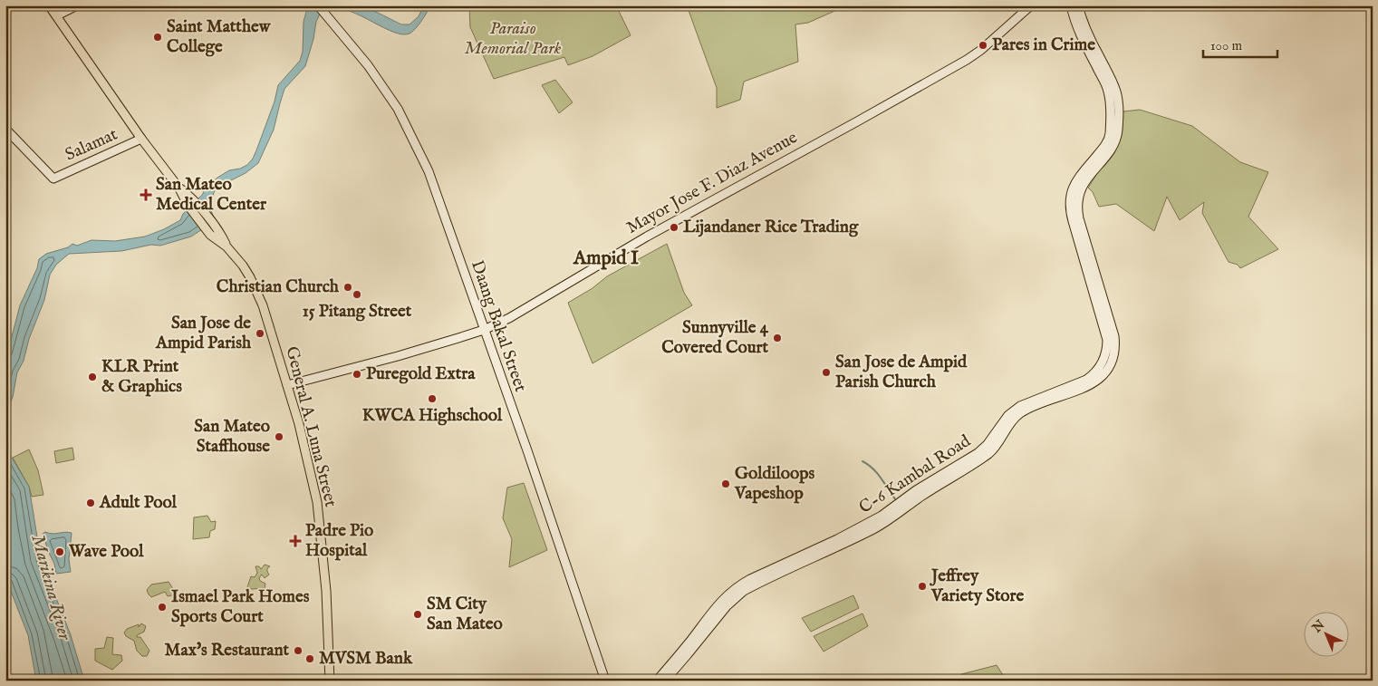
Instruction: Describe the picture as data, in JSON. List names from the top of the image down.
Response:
{
  "streets": {
    "main road": [
      "Salamat",
      "Mayor Jose F. Diaz Avenue",
      "Daang Bakal Street",
      "General A. Luna Street",
      "C-6 Kambal Road"
    ]
  },
  "crossings": [
    ["Salamat", "General A. Luna Street"],
    ["Mayor Jose F. Diaz Avenue", "Daang Bakal Street"],
    ["Mayor Jose F. Diaz Avenue", "General A. Luna Street"]
  ],
  "districts": ["Ampid I"],
  "water": ["Marikina River"],
  "parks": ["Paraiso Memorial Park"],
  "places": {
    "other": [
      "Saint Matthew College",
      "Pares in Crime",
      "Lijandaner Rice Trading",
      "Christian Church",
      "15 Pitang Street",
      "San Jose de Ampid Parish",
      "Sunnyville 4 Covered Court",
      "San Jose de Ampid Parish Church",
      "Puregold Extra",
      "KLR Print & Graphics",
      "KWCA Highschool",
      "San Mateo Staffhouse",
      "Goldiloops Vapeshop",
      "Adult Pool",
      "Wave Pool",
      "Jeffrey Variety Store",
      "Ismael Park Homes Sports Court",
      "SM City San Mateo",
      "Max's Restaurant",
      "MVSM Bank"
    ],
    "health": ["San Mateo Medical Center", "Padre Pio Hospital"]
  },
  "scale_bar": "100 m",
  "north": "top left"
}
